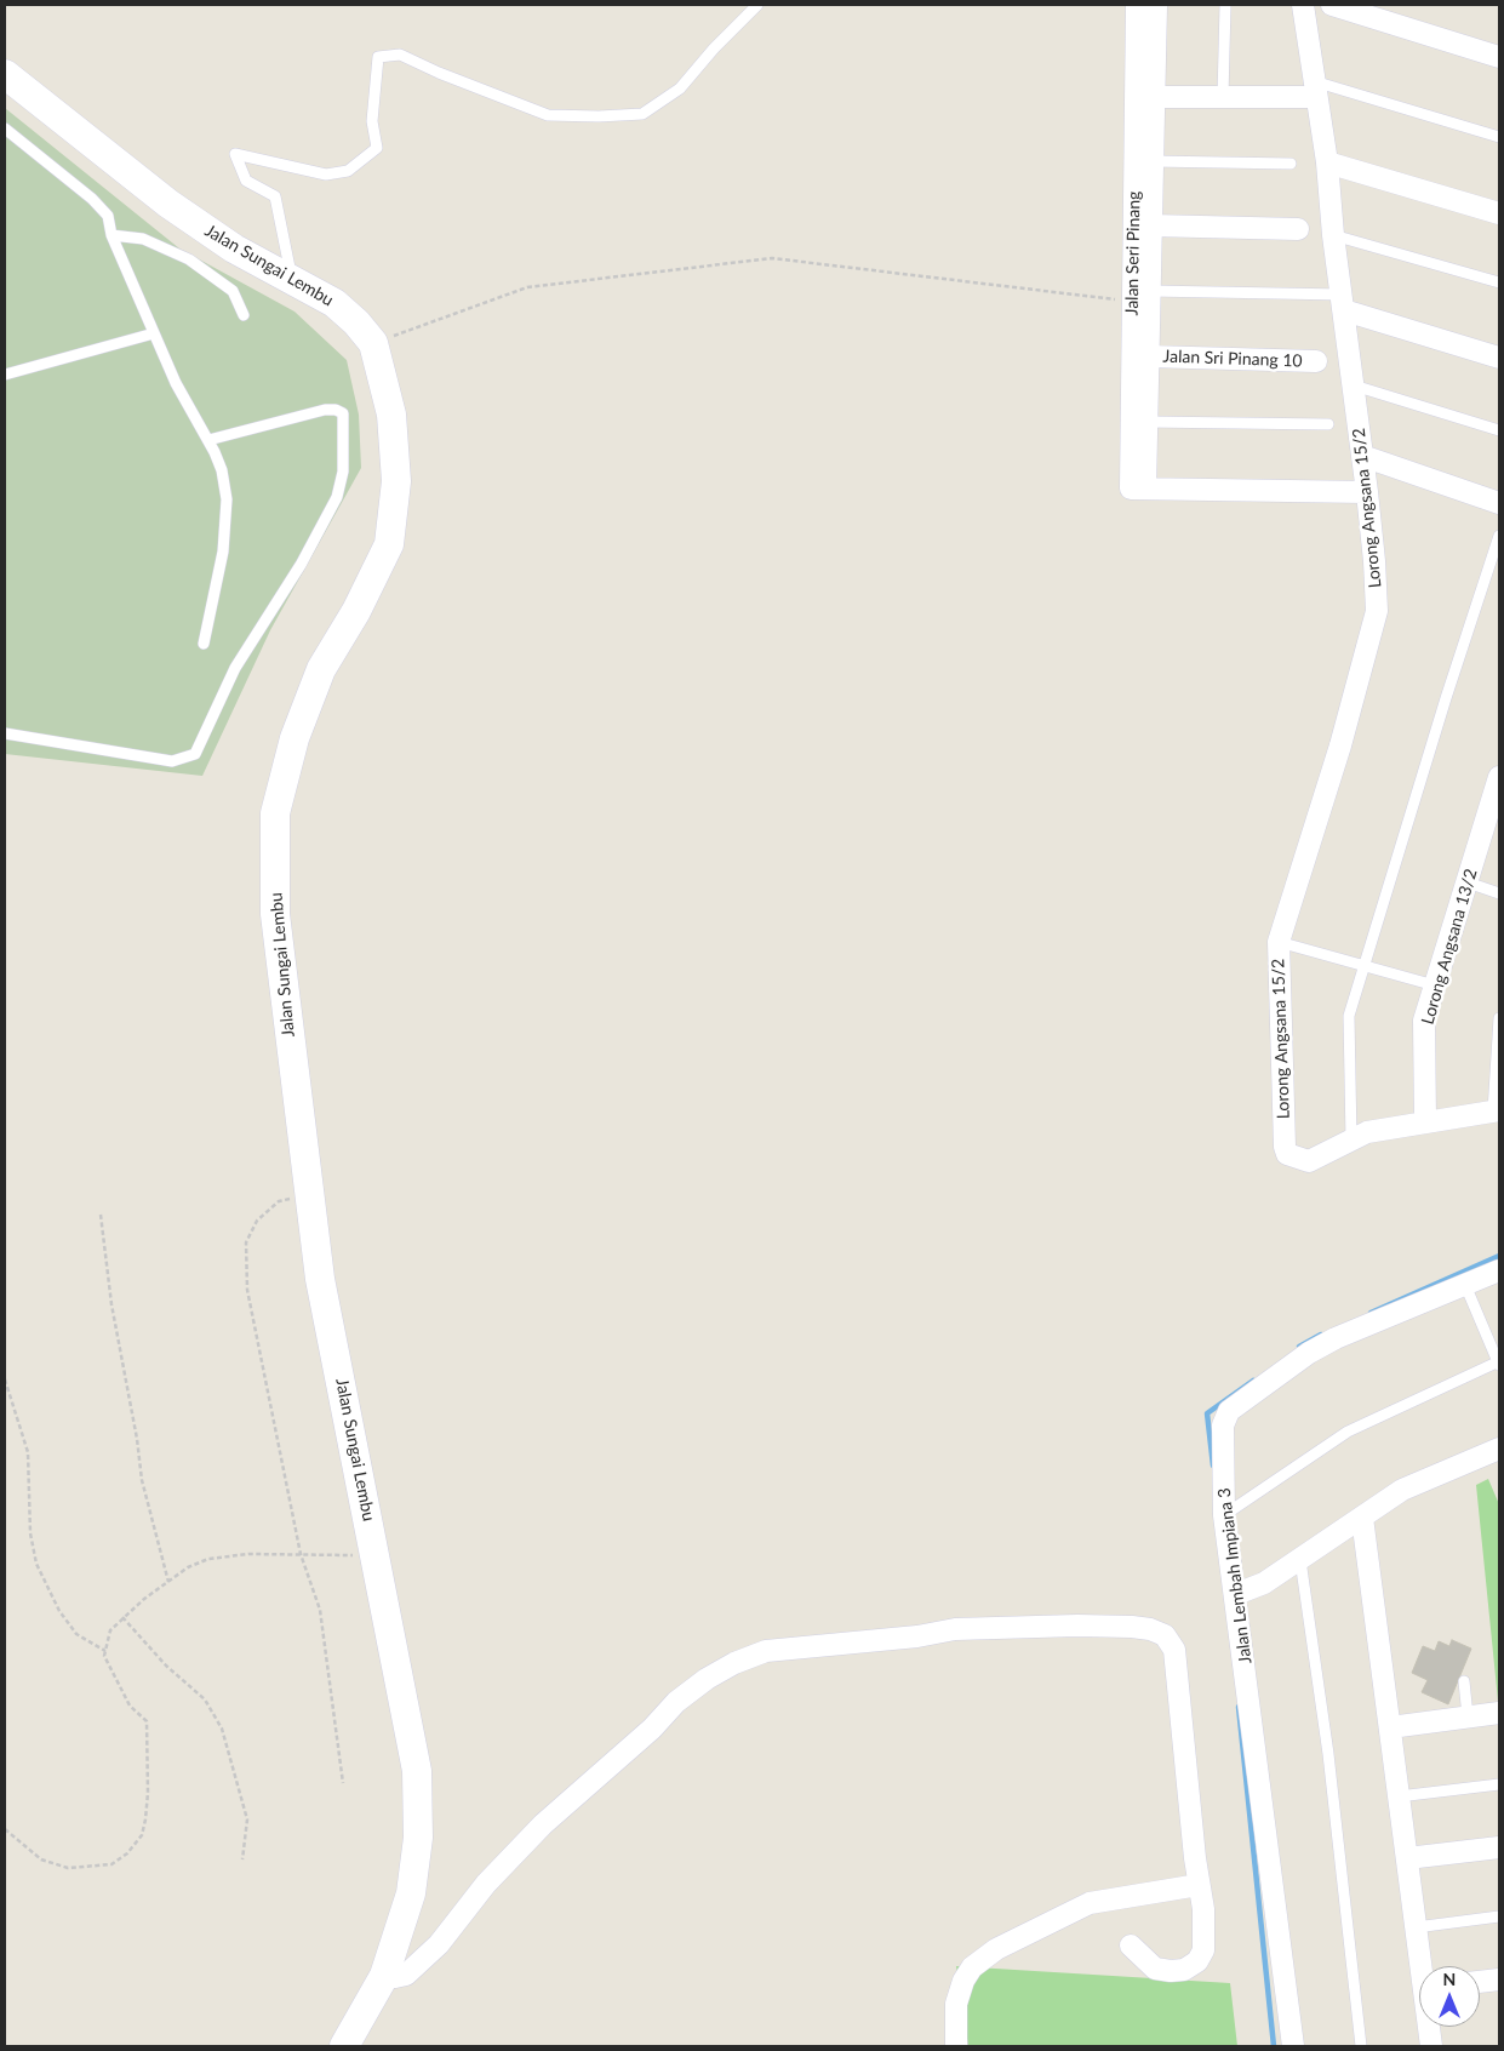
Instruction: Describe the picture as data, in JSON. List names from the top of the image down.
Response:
{
  "streets": {
    "main road": ["Jalan Sungai Lembu"],
    "street": [
      "Jalan Seri Pinang",
      "Jalan Sri Pinang 10",
      "Lorong Angsana 15/2",
      "Lorong Angsana 13/2",
      "Jalan Lembah Impiana 3"
    ]
  },
  "crossings": [
    ["Jalan Seri Pinang", "Jalan Sri Pinang 10"]
  ],
  "north": "top"
}
